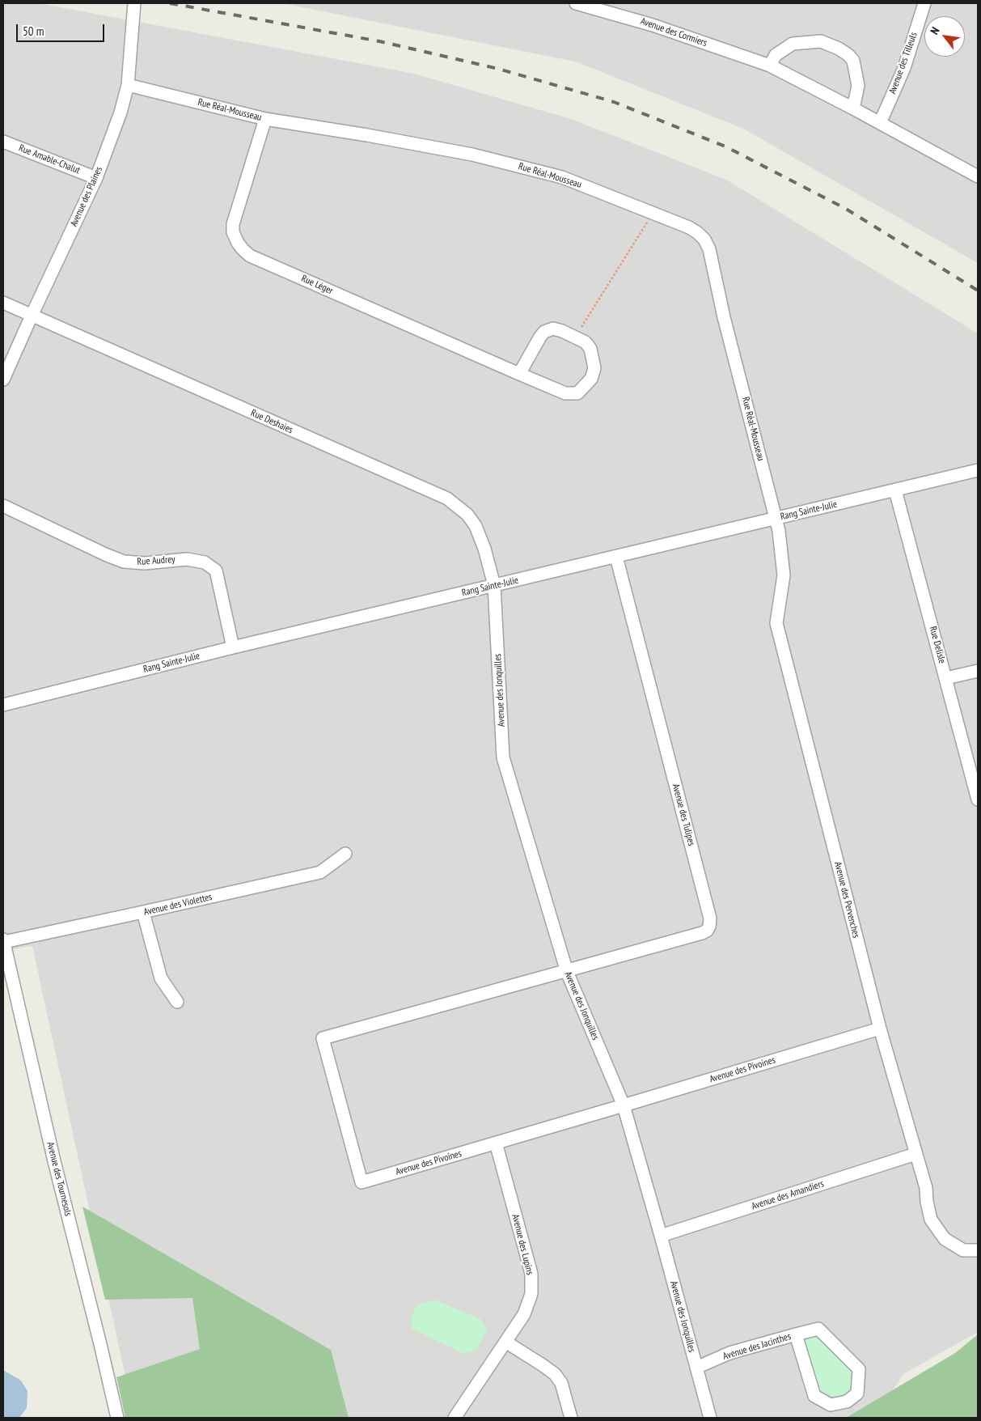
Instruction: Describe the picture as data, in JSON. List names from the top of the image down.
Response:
{
  "streets": {
    "street": [
      "Avenue des Cormiers",
      "Avenue des Tilleuls",
      "Rue Réal-Mousseau",
      "Rue Amable-Chalut",
      "Avenue des Plaines",
      "Rue Léger",
      "Rue Deshaies",
      "Rang Sainte-Julie",
      "Rue Audrey",
      "Rue Delisle",
      "Avenue des Jonquilles",
      "Avenue des Tulipes",
      "Avenue des Pervenches",
      "Avenue des Violettes",
      "Avenue des Pivoines",
      "Avenue des Tournesols",
      "Avenue des Amandiers",
      "Avenue des Lupins",
      "Avenue des Jacinthes"
    ]
  },
  "crossings": [
    ["Avenue des Cormiers", "Avenue des Tilleuls"],
    ["Rue Réal-Mousseau", "Avenue des Plaines"],
    ["Rue Réal-Mousseau", "Rue Léger"],
    ["Rue Réal-Mousseau", "Rang Sainte-Julie"],
    ["Rue Réal-Mousseau", "Avenue des Pervenches"],
    ["Rue Amable-Chalut", "Avenue des Plaines"],
    ["Avenue des Plaines", "Rue Deshaies"],
    ["Rue Deshaies", "Rang Sainte-Julie"],
    ["Rue Deshaies", "Avenue des Jonquilles"],
    ["Rang Sainte-Julie", "Rue Audrey"],
    ["Rang Sainte-Julie", "Rue Delisle"],
    ["Rang Sainte-Julie", "Avenue des Jonquilles"],
    ["Rang Sainte-Julie", "Avenue des Tulipes"],
    ["Rang Sainte-Julie", "Avenue des Pervenches"],
    ["Avenue des Jonquilles", "Avenue des Tulipes"],
    ["Avenue des Jonquilles", "Avenue des Pivoines"],
    ["Avenue des Jonquilles", "Avenue des Amandiers"],
    ["Avenue des Jonquilles", "Avenue des Jacinthes"],
    ["Avenue des Tulipes", "Avenue des Pivoines"],
    ["Avenue des Pervenches", "Avenue des Pivoines"],
    ["Avenue des Pervenches", "Avenue des Amandiers"],
    ["Avenue des Violettes", "Avenue des Tournesols"],
    ["Avenue des Pivoines", "Avenue des Lupins"]
  ],
  "scale_bar": "50 m",
  "north": "top left"
}
